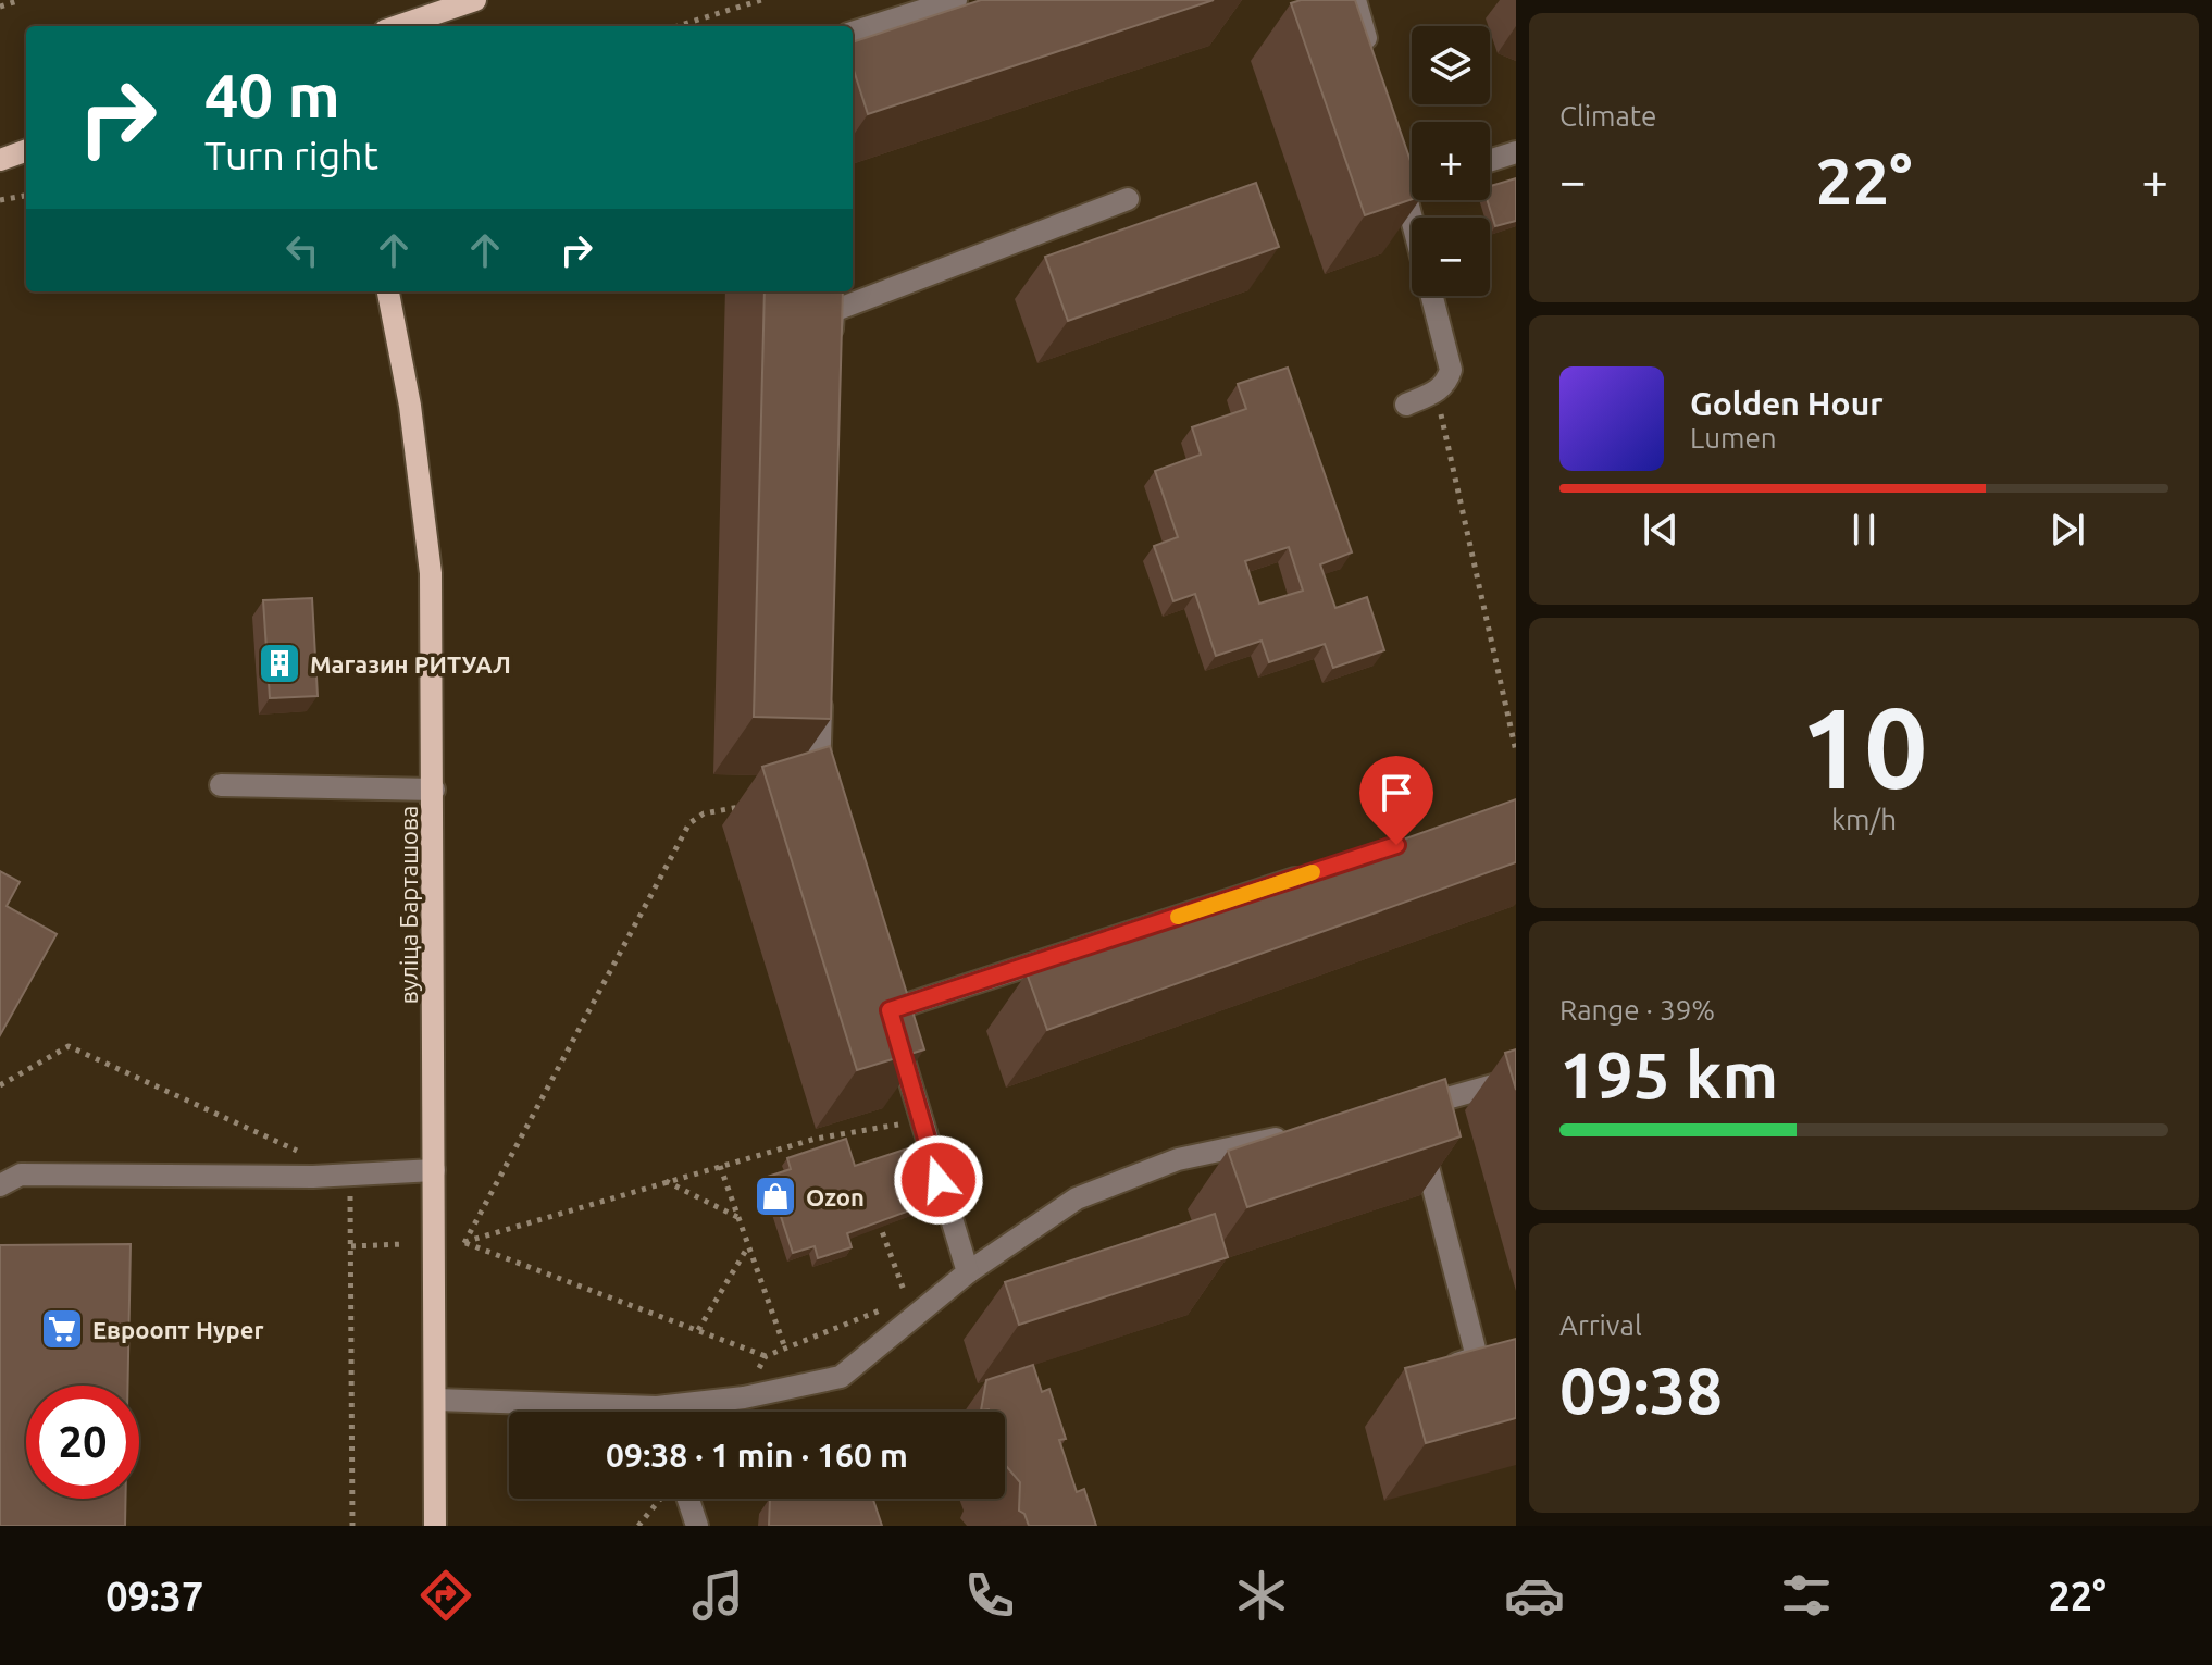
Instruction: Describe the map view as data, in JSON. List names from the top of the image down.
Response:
{
  "streets": {
    "main road": ["вуліца Барташова"]
  },
  "places": {
    "building": ["Магазин РИТУАЛ"],
    "shop": ["Ozon"],
    "supermarket": ["Евроопт Hyper"]
  },
  "page": {
    "tile": [
      "Climate",
      ["10", "km/h"],
      ["Range · 39%", "195 km"],
      ["Arrival", "09:38"]
    ],
    "map_buttons": ["+", "−"],
    "turn": ["40 m", "Turn right"],
    "heat": ["−", "22°", "+"],
    "song": ["Golden Hour", "Lumen"],
    "limit": "20",
    "trip": "09:38 · 1 min · 160 m",
    "tabs": ["09:37", "22°"]
  }
}
